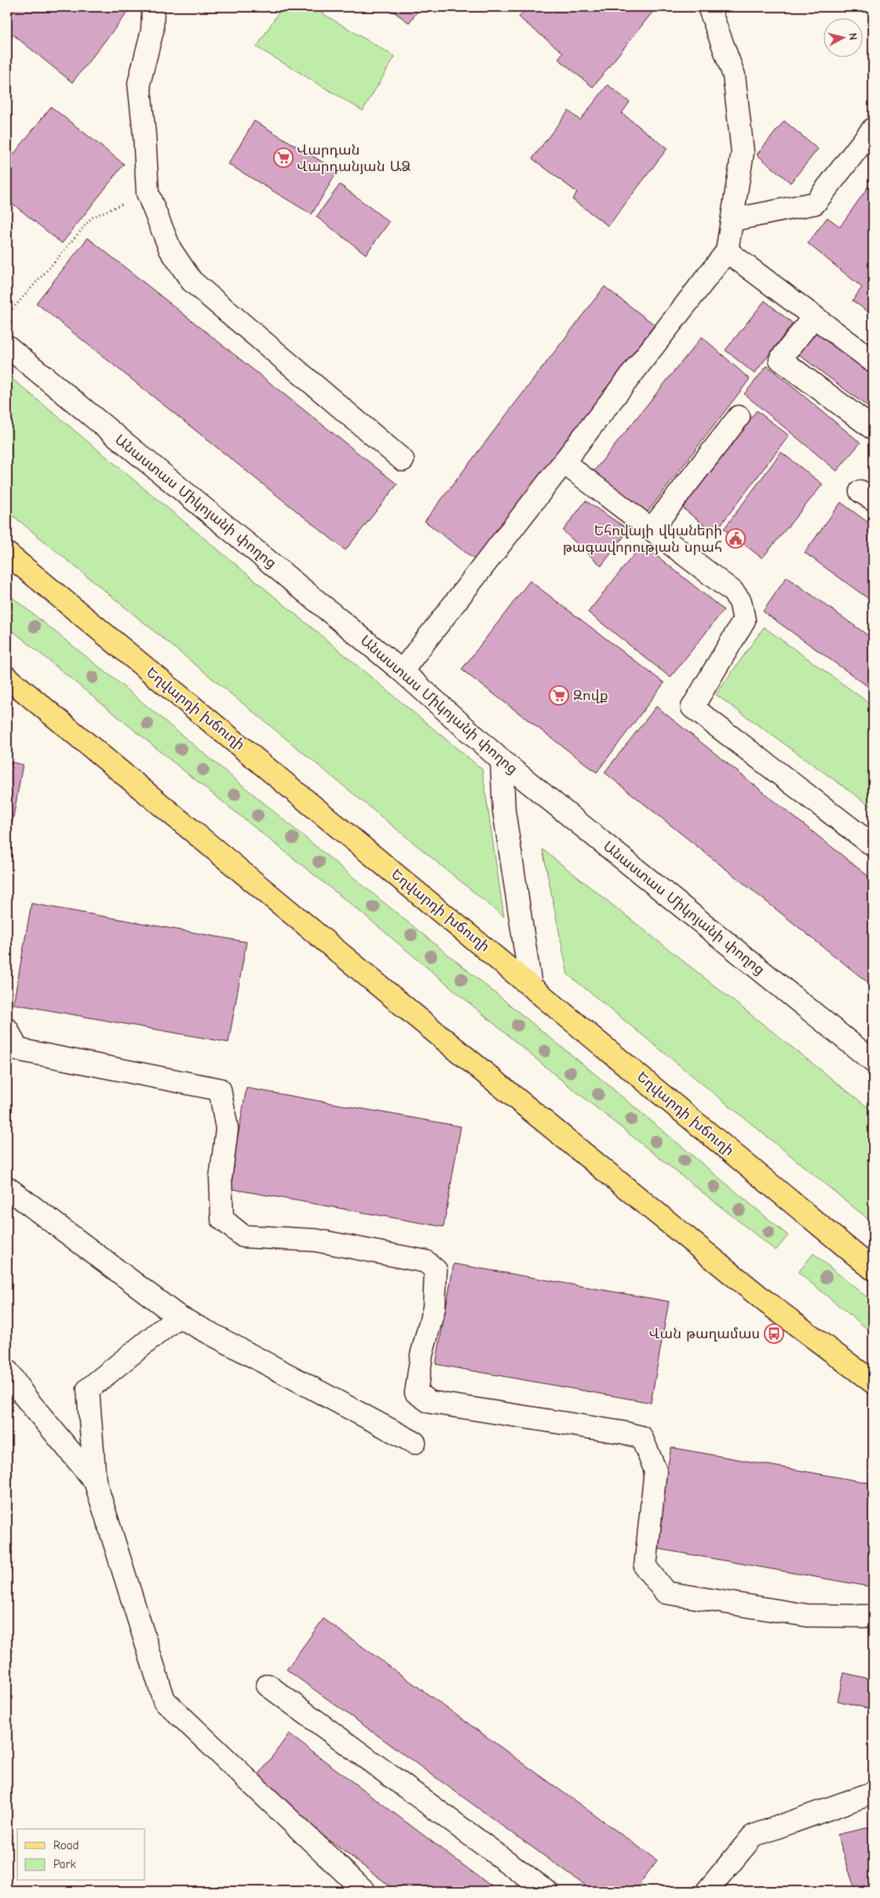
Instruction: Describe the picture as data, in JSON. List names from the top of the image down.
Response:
{
  "streets": {
    "main road": ["Եղվարդի խճուղի"],
    "street": ["Անաստաս Միկոյանի փողոց"]
  },
  "places": {
    "supermarket": ["Վարդան Վարդանյան ԱՁ", "Զովք"],
    "public building": ["Եհովայի վկաների թագավորության սրահ"],
    "bus stop": ["Վան թաղամաս"]
  },
  "legend": ["Road", "Park"],
  "north": "right"
}
